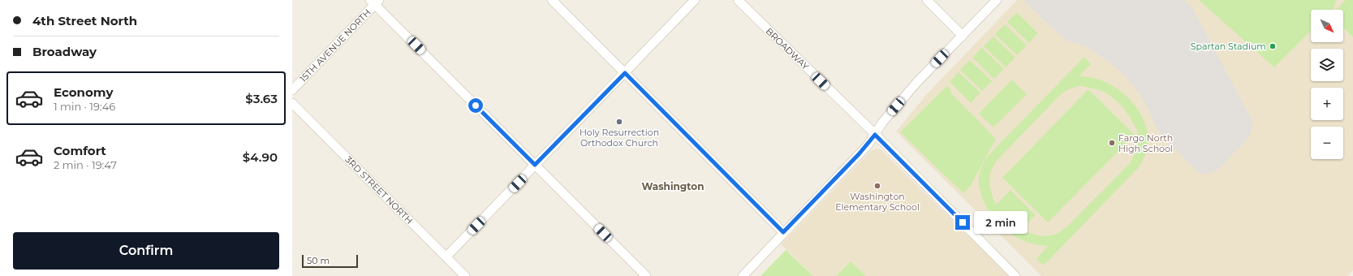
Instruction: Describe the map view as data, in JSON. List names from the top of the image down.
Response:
{
  "streets": {
    "street": ["15TH AVENUE NORTH", "BROADWAY", "3RD STREET NORTH"]
  },
  "districts": ["Washington"],
  "places": [
    "Spartan Stadium",
    "Holy Resurrection Orthodox Church",
    "Fargo North High School",
    "Washington Elementary School"
  ],
  "scale_bar": "50 m",
  "north": "bottom right",
  "page": {
    "banner": ["4th Street North", "Broadway"],
    "map_buttons": ["+", "−"],
    "list": [
      {
        "name": "Economy",
        "note": "1 min · 19:46",
        "value": "$3.63"
      },
      {
        "name": "Comfort",
        "note": "2 min · 19:47",
        "value": "$4.90"
      }
    ],
    "bubble": "2 min",
    "buttons": "Confirm",
    "scale": "50 m"
  }
}
